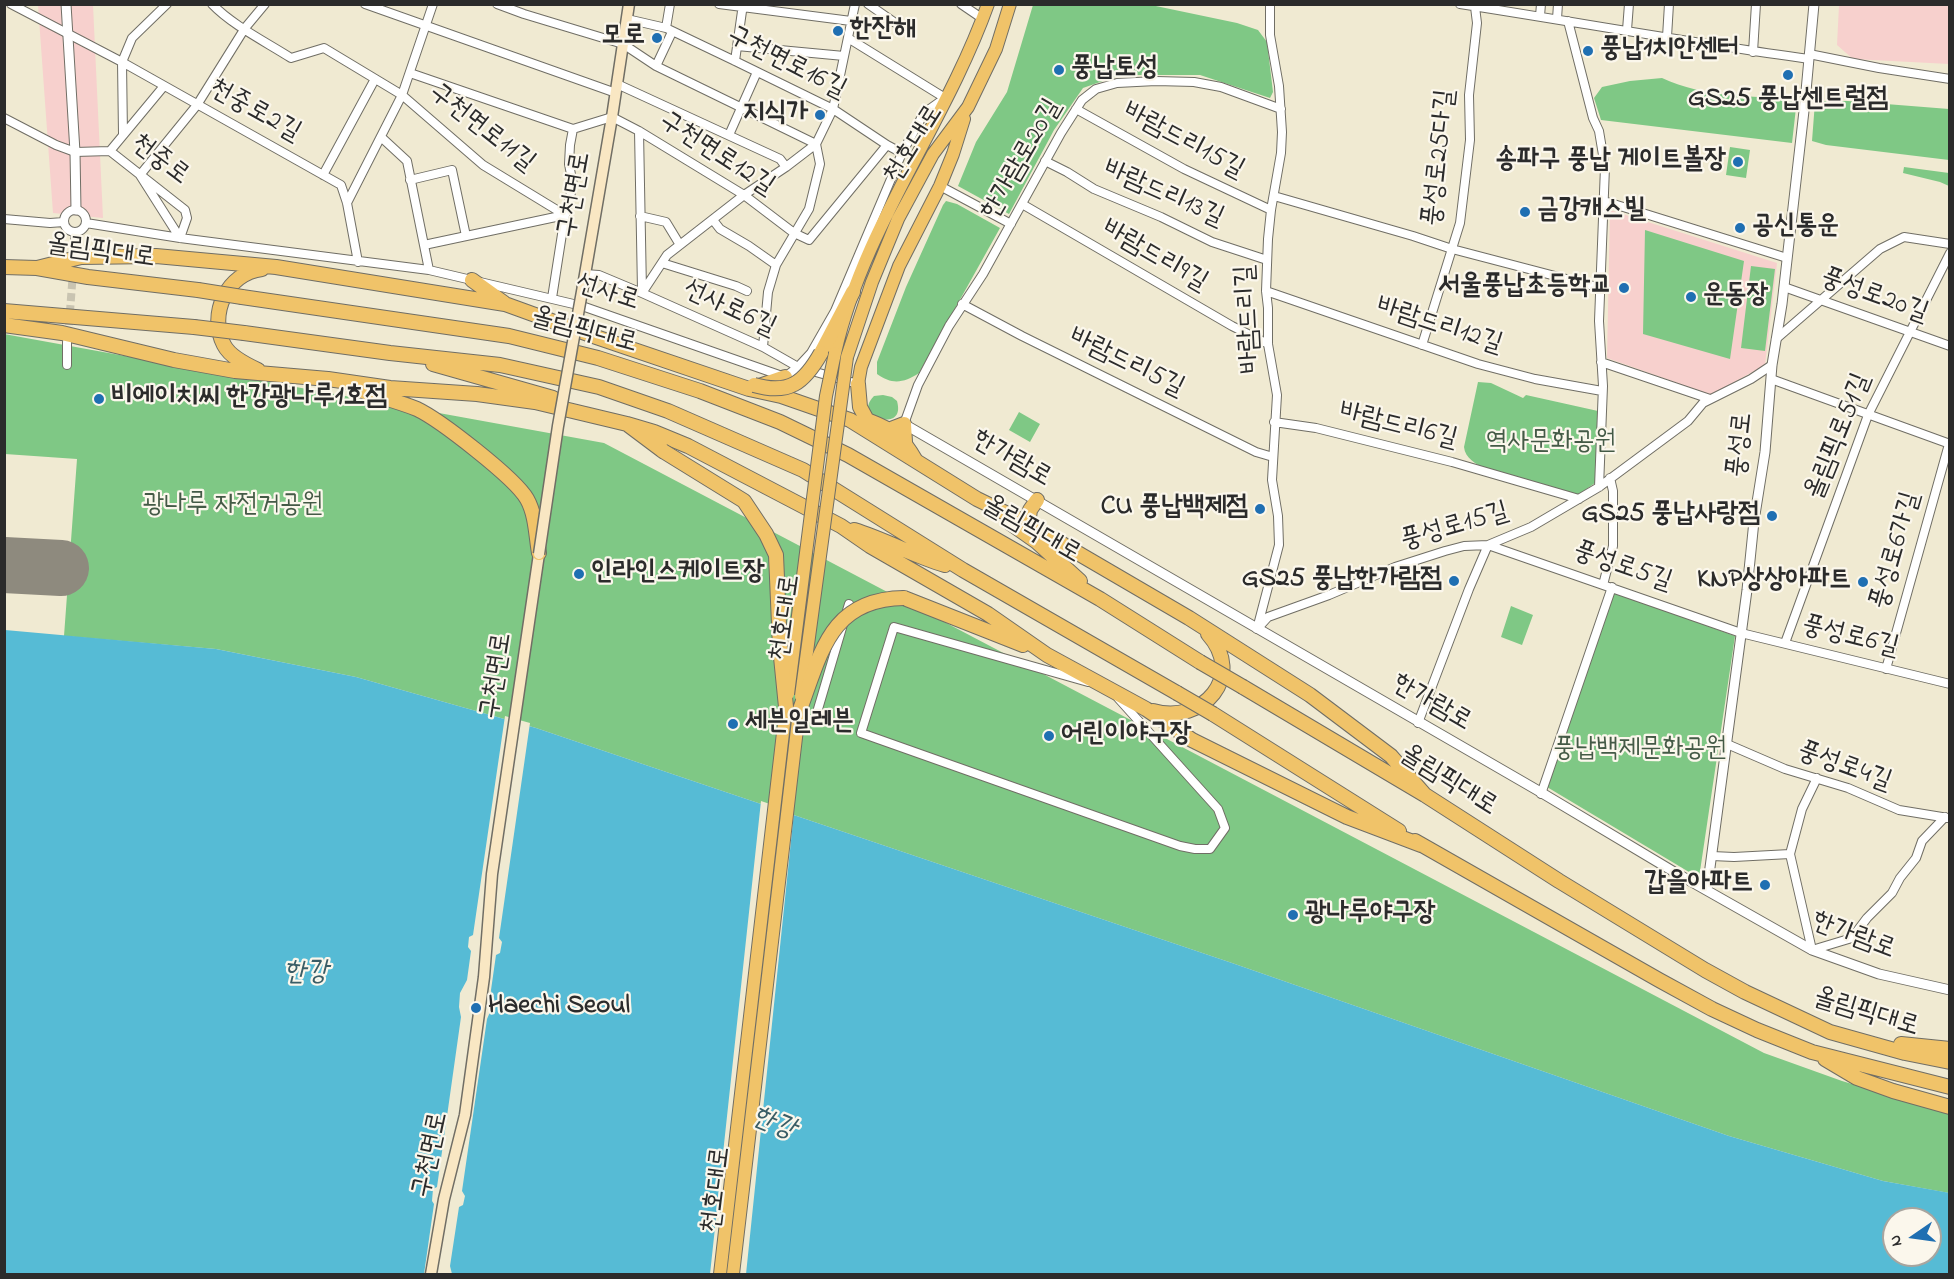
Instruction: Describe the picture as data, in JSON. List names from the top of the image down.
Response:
{
  "streets": {
    "highway": ["올림픽대로"],
    "main road": ["천호대로", "구천면로"],
    "street": [
      "구천면로16길",
      "천중로2길",
      "구천면로11길",
      "바람드리15길",
      "구천면로12길",
      "풍성로25다길",
      "한가람로20길",
      "천중로",
      "바람드리13길",
      "바람드리9길",
      "선사로",
      "풍성로20길",
      "선사로6길",
      "바람드리길",
      "바람드리12길",
      "바람드리5길",
      "바람드리6길",
      "올림픽로51길",
      "풍성로",
      "한가람로",
      "풍성로15길",
      "풍성로6가길",
      "풍성로5길",
      "풍성로6길",
      "풍성로4길"
    ]
  },
  "crossings": [
    ["구천면로16길", "구천면로12길"],
    ["구천면로16길", "구천면로"],
    ["천중로2길", "구천면로11길"],
    ["천중로2길", "선사로"],
    ["구천면로11길", "선사로"],
    ["바람드리15길", "한가람로20길"],
    ["바람드리15길", "바람드리길"],
    ["구천면로12길", "구천면로"],
    ["구천면로12길", "선사로6길"],
    ["풍성로25다길", "바람드리12길"],
    ["한가람로20길", "바람드리13길"],
    ["한가람로20길", "바람드리9길"],
    ["한가람로20길", "바람드리길"],
    ["한가람로20길", "바람드리5길"],
    ["한가람로20길", "한가람로"],
    ["천중로", "선사로"],
    ["구천면로", "선사로6길"],
    ["바람드리13길", "바람드리길"],
    ["바람드리9길", "바람드리길"],
    ["풍성로20길", "올림픽로51길"],
    ["풍성로20길", "풍성로"],
    ["바람드리길", "바람드리12길"],
    ["바람드리길", "바람드리5길"],
    ["바람드리길", "바람드리6길"],
    ["바람드리길", "한가람로"],
    ["바람드리길", "풍성로15길"],
    ["바람드리6길", "풍성로15길"],
    ["올림픽로51길", "풍성로6길"],
    ["풍성로", "한가람로"],
    ["풍성로", "풍성로15길"],
    ["풍성로", "풍성로5길"],
    ["풍성로", "풍성로6길"],
    ["풍성로", "풍성로4길"],
    ["한가람로", "풍성로15길"],
    ["풍성로15길", "풍성로5길"],
    ["풍성로6가길", "풍성로6길"],
    ["풍성로5길", "풍성로6길"]
  ],
  "water": ["한강"],
  "parks": ["역사문화공원", "광나루 자전거공원", "풍납백제문화공원"],
  "places": [
    "한잔해",
    "모로",
    "풍납1치안센터",
    "풍납토성",
    "GS25 풍납센트럴점",
    "지식가",
    "송파구 풍납 게이트볼장",
    "금강캐스빌",
    "공신통운",
    "서울풍납초등학교",
    "운동장",
    "비에이치씨 한강광나루1호점",
    "CU 풍납백제점",
    "GS25 풍납사랑점",
    "인라인스케이트장",
    "GS25 풍납한가람점",
    "KNP상상아파트",
    "세븐일레븐",
    "어린이야구장",
    "갑을아파트",
    "광나루야구장",
    "Haechi Seoul"
  ],
  "north": "left"
}
